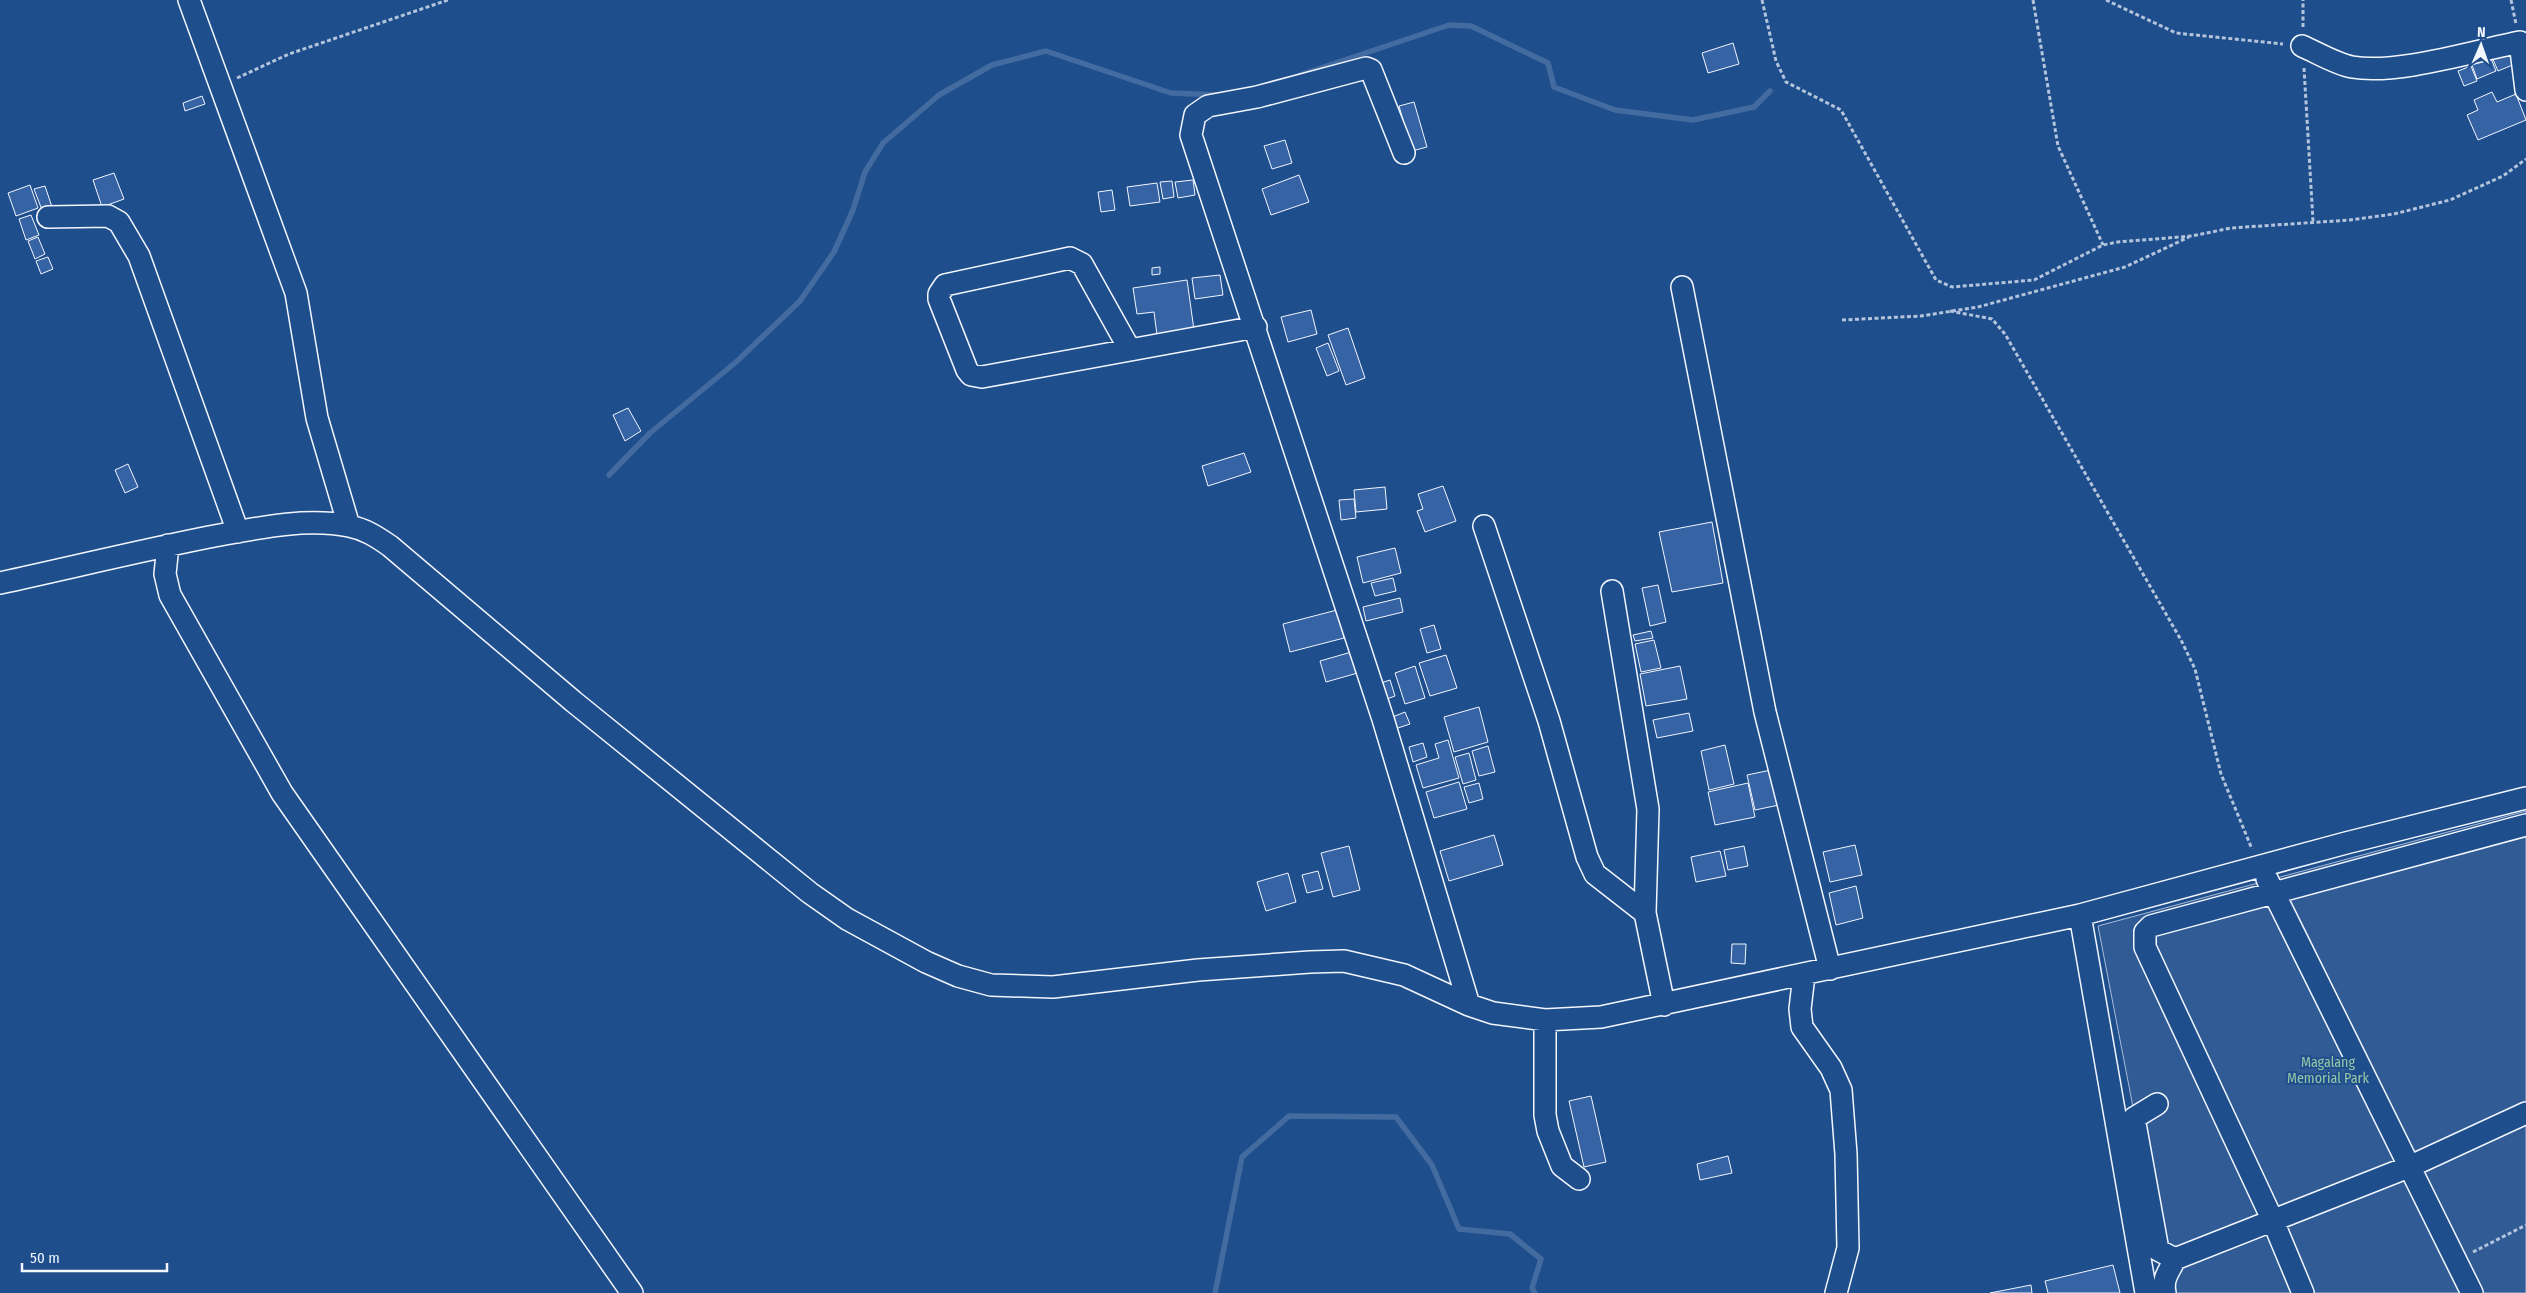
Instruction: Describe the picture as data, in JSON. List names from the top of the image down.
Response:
{
  "parks": ["Magalang Memorial Park"],
  "scale_bar": "50 m",
  "north": "top"
}
